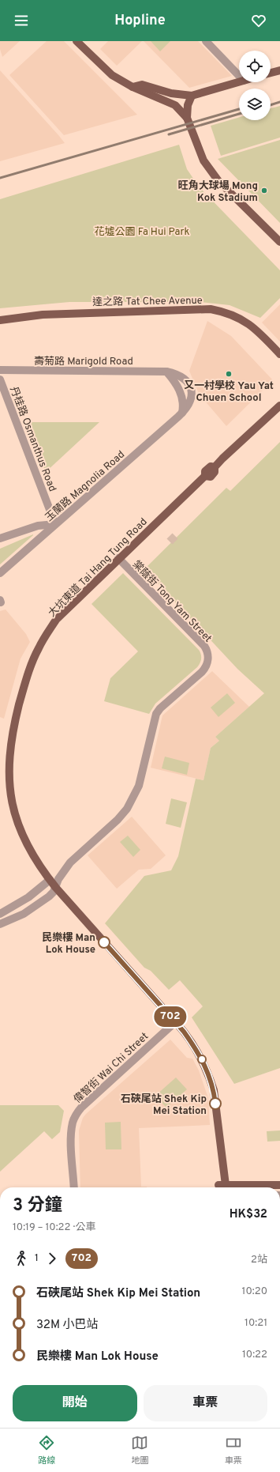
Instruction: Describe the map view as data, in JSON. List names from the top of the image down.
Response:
{
  "streets": {
    "main road": ["達之路 Tat Chee Avenue", "大坑東道 Tai Hang Tung Road"],
    "street": [
      "壽菊路 Marigold Road",
      "丹桂路 Osmanthus Road",
      "玉蘭路 Magnolia Road",
      "棠蔭街 Tong Yam Street",
      "偉智街 Wai Chi Street"
    ]
  },
  "crossings": [
    ["壽菊路 Marigold Road", "玉蘭路 Magnolia Road"],
    ["丹桂路 Osmanthus Road", "玉蘭路 Magnolia Road"],
    ["大坑東道 Tai Hang Tung Road", "棠蔭街 Tong Yam Street"],
    ["大坑東道 Tai Hang Tung Road", "偉智街 Wai Chi Street"]
  ],
  "parks": ["花墟公園 Fa Hui Park"],
  "places": [
    "旺角大球場 Mong Kok Stadium",
    "又一村學校 Yau Yat Chuen School",
    "民樂樓 Man Lok House",
    "石硤尾站 Shek Kip Mei Station"
  ],
  "lines": ["bus line 702"],
  "page": {
    "header": "Hopline",
    "on_map": "702",
    "heading": ["3 分鐘", "10:19 – 10:22 · 公車", "HK$32"],
    "legs": ["1", "702", "2站"],
    "list": [
      {
        "name": "石硤尾站 Shek Kip Mei Station",
        "value": "10:20"
      },
      {
        "name": "32M 小巴站",
        "value": "10:21"
      },
      {
        "name": "民樂樓 Man Lok House",
        "value": "10:22"
      }
    ],
    "buttons": ["開始", "車票"],
    "tabs": ["路線", "地圖", "車票"]
  }
}
